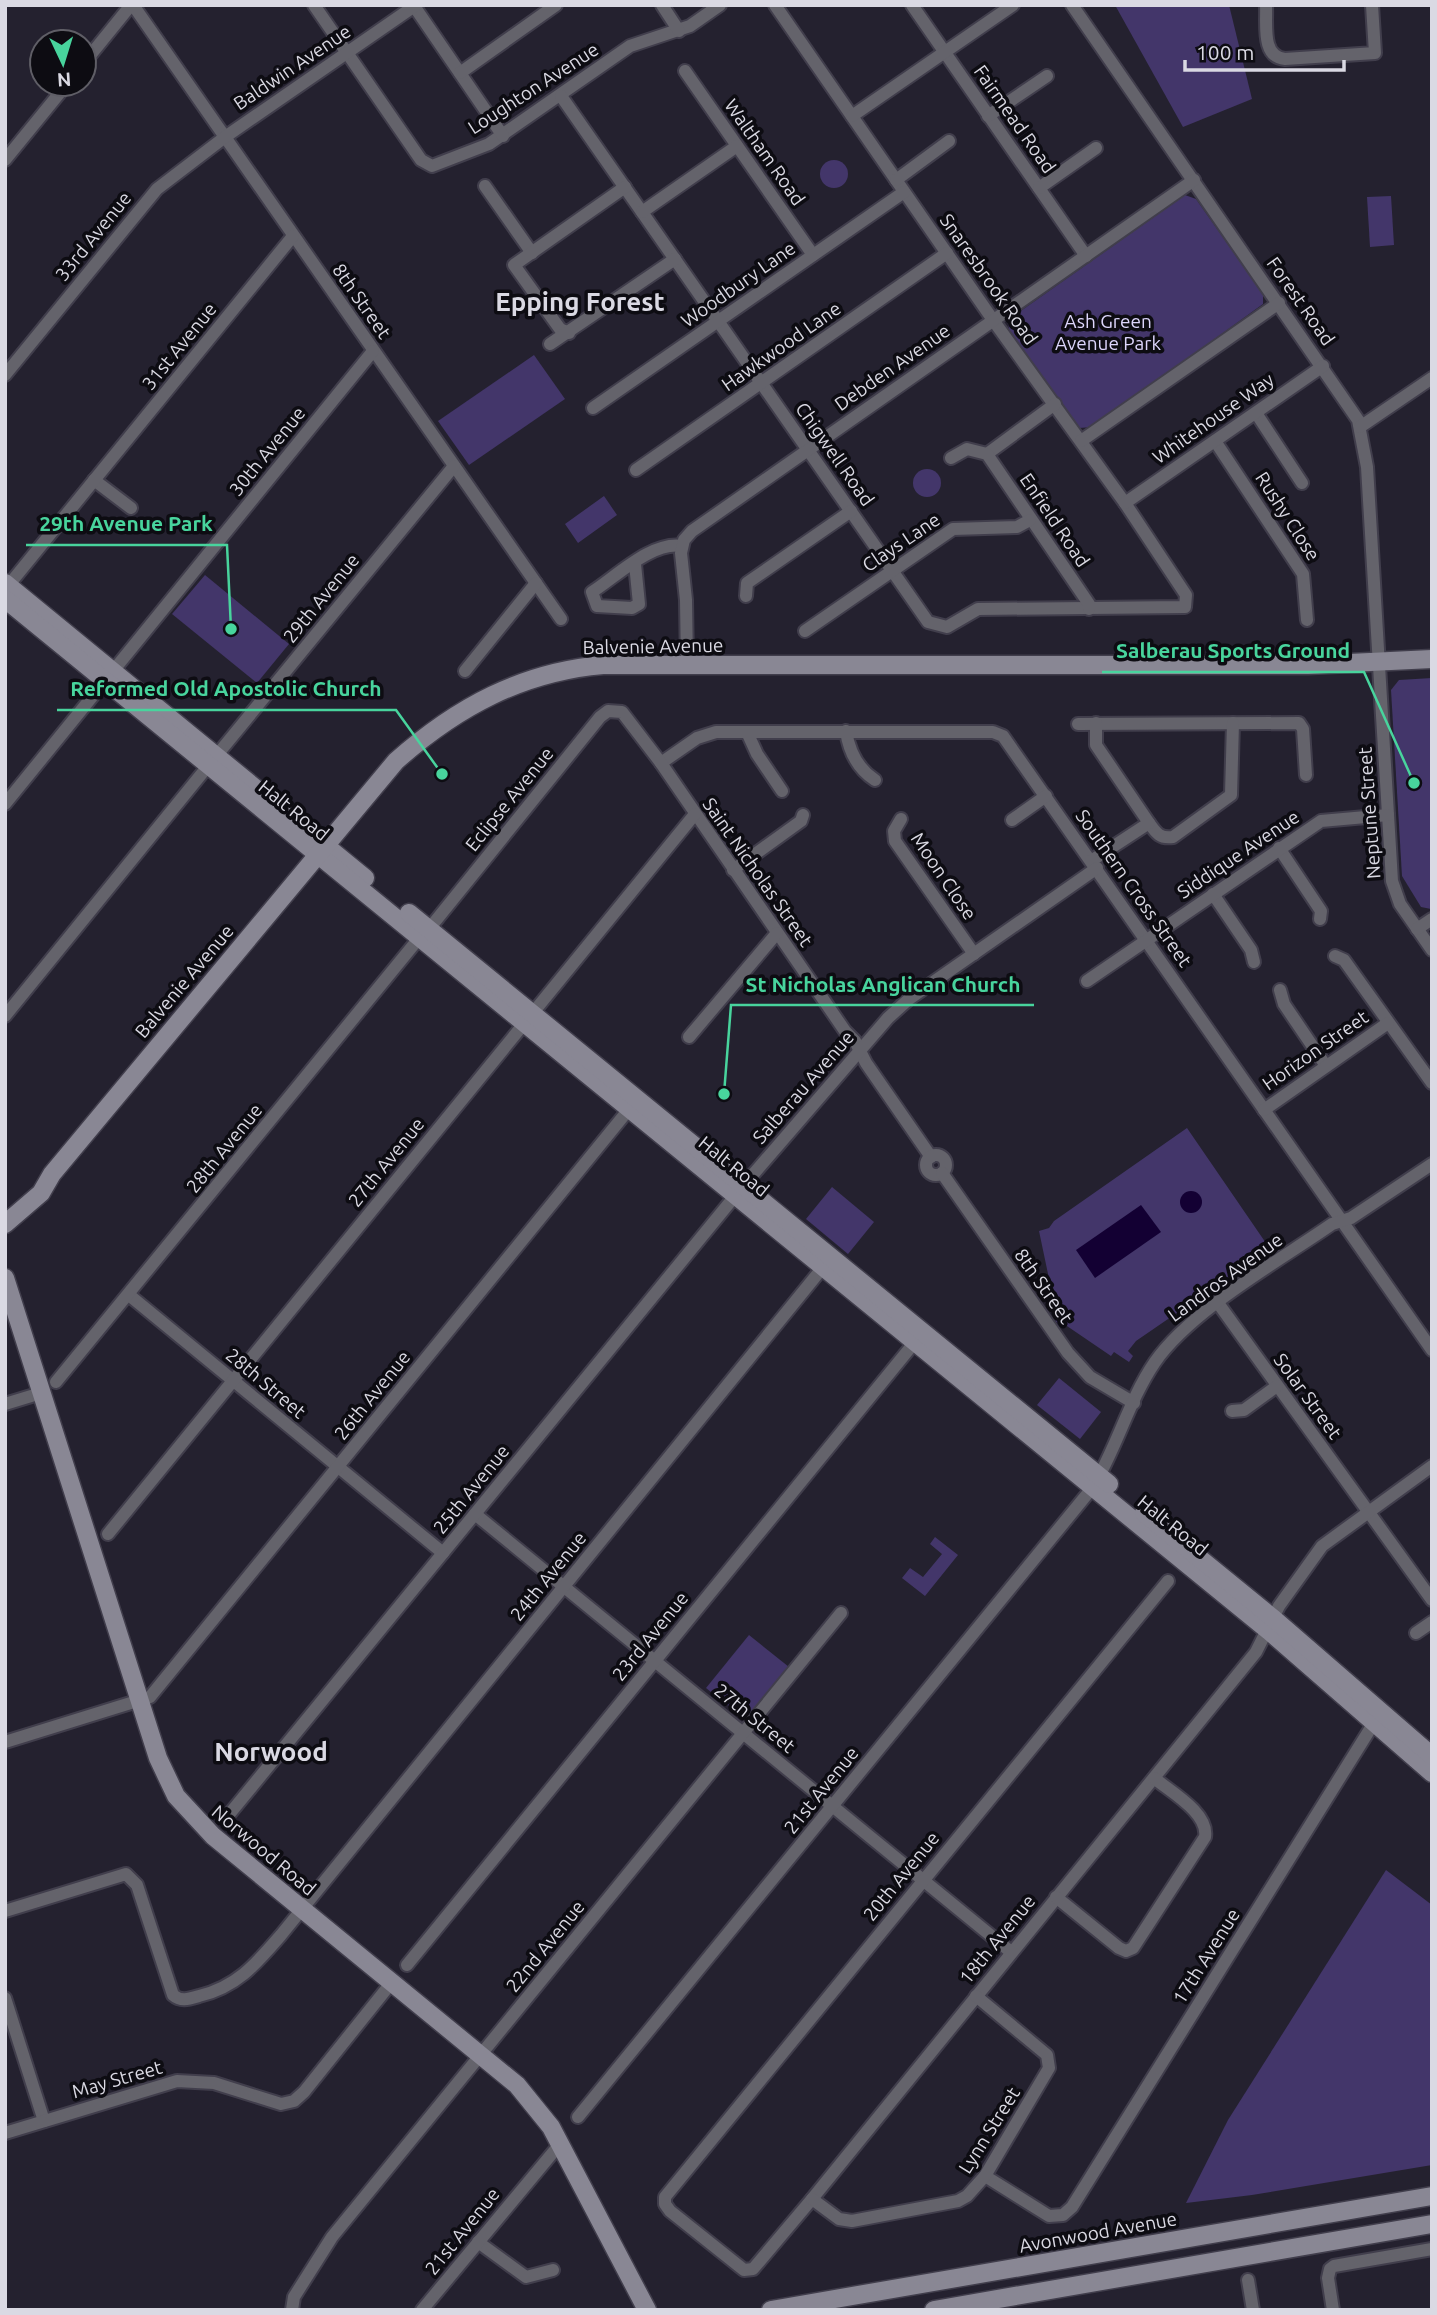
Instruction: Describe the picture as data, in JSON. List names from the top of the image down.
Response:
{
  "streets": {
    "street": [
      "Baldwin Avenue",
      "Loughton Avenue",
      "Fairmead Road",
      "Waltham Road",
      "33rd Avenue",
      "Snaresbrook Road",
      "Woodbury Lane",
      "8th Street",
      "Forest Road",
      "31st Avenue",
      "Hawkwood Lane",
      "Debden Avenue",
      "Whitehouse Way",
      "30th Avenue",
      "Chigwell Road",
      "Rushy Close",
      "Enfield Road",
      "Clays Lane",
      "29th Avenue",
      "Balvenie Avenue",
      "Eclipse Avenue",
      "Halt Road",
      "Neptune Street",
      "Siddique Avenue",
      "Saint Nicholas Street",
      "Moon Close",
      "Southern Cross Street",
      "Horizon Street",
      "Salberau Avenue",
      "28th Avenue",
      "27th Avenue",
      "Landros Avenue",
      "28th Street",
      "26th Avenue",
      "Solar Street",
      "25th Avenue",
      "24th Avenue",
      "23rd Avenue",
      "27th Street",
      "21st Avenue",
      "Norwood Road",
      "20th Avenue",
      "18th Avenue",
      "22nd Avenue",
      "17th Avenue",
      "May Street",
      "Lynn Street",
      "Avonwood Avenue"
    ]
  },
  "crossings": [
    ["Baldwin Avenue", "Loughton Avenue"],
    ["Baldwin Avenue", "33rd Avenue"],
    ["Baldwin Avenue", "8th Street"],
    ["Loughton Avenue", "Chigwell Road"],
    ["Fairmead Road", "Debden Avenue"],
    ["Waltham Road", "Woodbury Lane"],
    ["33rd Avenue", "8th Street"],
    ["Snaresbrook Road", "Woodbury Lane"],
    ["Snaresbrook Road", "Hawkwood Lane"],
    ["Snaresbrook Road", "Debden Avenue"],
    ["Snaresbrook Road", "Whitehouse Way"],
    ["Snaresbrook Road", "Chigwell Road"],
    ["Woodbury Lane", "Chigwell Road"],
    ["8th Street", "31st Avenue"],
    ["8th Street", "30th Avenue"],
    ["8th Street", "29th Avenue"],
    ["8th Street", "Saint Nicholas Street"],
    ["8th Street", "Salberau Avenue"],
    ["8th Street", "Landros Avenue"],
    ["Forest Road", "Debden Avenue"],
    ["Forest Road", "Whitehouse Way"],
    ["Forest Road", "Balvenie Avenue"],
    ["Forest Road", "Neptune Street"],
    ["31st Avenue", "Halt Road"],
    ["Hawkwood Lane", "Chigwell Road"],
    ["Debden Avenue", "Chigwell Road"],
    ["Whitehouse Way", "Rushy Close"],
    ["30th Avenue", "Halt Road"],
    ["Chigwell Road", "Enfield Road"],
    ["Chigwell Road", "Clays Lane"],
    ["Enfield Road", "Clays Lane"],
    ["29th Avenue", "Halt Road"],
    ["Balvenie Avenue", "Halt Road"],
    ["Balvenie Avenue", "Neptune Street"],
    ["Eclipse Avenue", "Halt Road"],
    ["Eclipse Avenue", "Saint Nicholas Street"],
    ["Eclipse Avenue", "28th Avenue"],
    ["Halt Road", "Salberau Avenue"],
    ["Halt Road", "28th Avenue"],
    ["Halt Road", "27th Avenue"],
    ["Halt Road", "Landros Avenue"],
    ["Halt Road", "26th Avenue"],
    ["Halt Road", "25th Avenue"],
    ["Halt Road", "24th Avenue"],
    ["Halt Road", "23rd Avenue"],
    ["Halt Road", "21st Avenue"],
    ["Halt Road", "18th Avenue"],
    ["Halt Road", "17th Avenue"],
    ["Neptune Street", "Siddique Avenue"],
    ["Siddique Avenue", "Southern Cross Street"],
    ["Saint Nicholas Street", "Southern Cross Street"],
    ["Saint Nicholas Street", "Salberau Avenue"],
    ["Saint Nicholas Street", "27th Avenue"],
    ["Moon Close", "Salberau Avenue"],
    ["Southern Cross Street", "Horizon Street"],
    ["Southern Cross Street", "Salberau Avenue"],
    ["Southern Cross Street", "Landros Avenue"],
    ["Salberau Avenue", "25th Avenue"],
    ["28th Avenue", "28th Street"],
    ["28th Avenue", "Norwood Road"],
    ["27th Avenue", "28th Street"],
    ["Landros Avenue", "Solar Street"],
    ["Landros Avenue", "21st Avenue"],
    ["28th Street", "26th Avenue"],
    ["28th Street", "25th Avenue"],
    ["26th Avenue", "Norwood Road"],
    ["Solar Street", "18th Avenue"],
    ["25th Avenue", "27th Street"],
    ["24th Avenue", "27th Street"],
    ["24th Avenue", "Norwood Road"],
    ["23rd Avenue", "27th Street"],
    ["27th Street", "21st Avenue"],
    ["27th Street", "20th Avenue"],
    ["27th Street", "18th Avenue"],
    ["27th Street", "22nd Avenue"],
    ["21st Avenue", "Norwood Road"],
    ["Norwood Road", "22nd Avenue"],
    ["Norwood Road", "May Street"],
    ["20th Avenue", "18th Avenue"],
    ["18th Avenue", "Lynn Street"],
    ["17th Avenue", "Lynn Street"]
  ],
  "districts": ["Epping Forest", "Norwood"],
  "parks": ["Ash Green Avenue Park"],
  "places": [
    "29th Avenue Park",
    "Reformed Old Apostolic Church",
    "Salberau Sports Ground",
    "St Nicholas Anglican Church"
  ],
  "scale_bar": "100 m",
  "north": "bottom"
}
